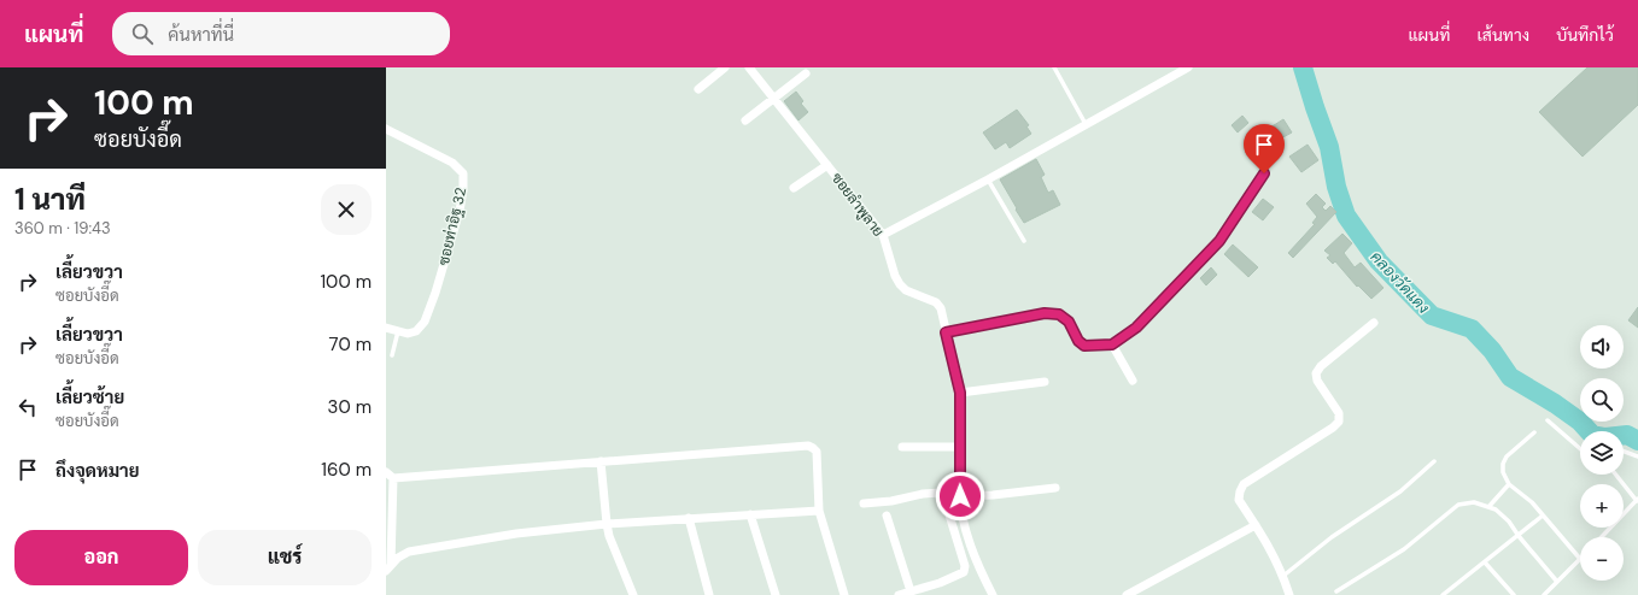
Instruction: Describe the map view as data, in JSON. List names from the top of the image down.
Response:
{
  "streets": {
    "street": ["ซอยลำพูลาย", "ซอยท่าอิฐ 32"]
  },
  "water": ["คลองวัดแดง"],
  "page": {
    "header": "แผนที่",
    "search": "ค้นหาที่นี่",
    "nav": ["แผนที่", "เส้นทาง", "บันทึกไว้"],
    "turn": ["100 m", "ซอยบังอี๊ด"],
    "heading": ["1 นาที", "360 m · 19:43"],
    "list": [
      {
        "name": "เลี้ยวขวา",
        "note": "ซอยบังอี๊ด",
        "value": "100 m"
      },
      {
        "name": "เลี้ยวขวา",
        "note": "ซอยบังอี๊ด",
        "value": "70 m"
      },
      {
        "name": "เลี้ยวซ้าย",
        "note": "ซอยบังอี๊ด",
        "value": "30 m"
      },
      {
        "name": "ถึงจุดหมาย",
        "value": "160 m"
      }
    ],
    "map_buttons": ["+", "−"],
    "buttons": ["ออก", "แชร์"]
  }
}
